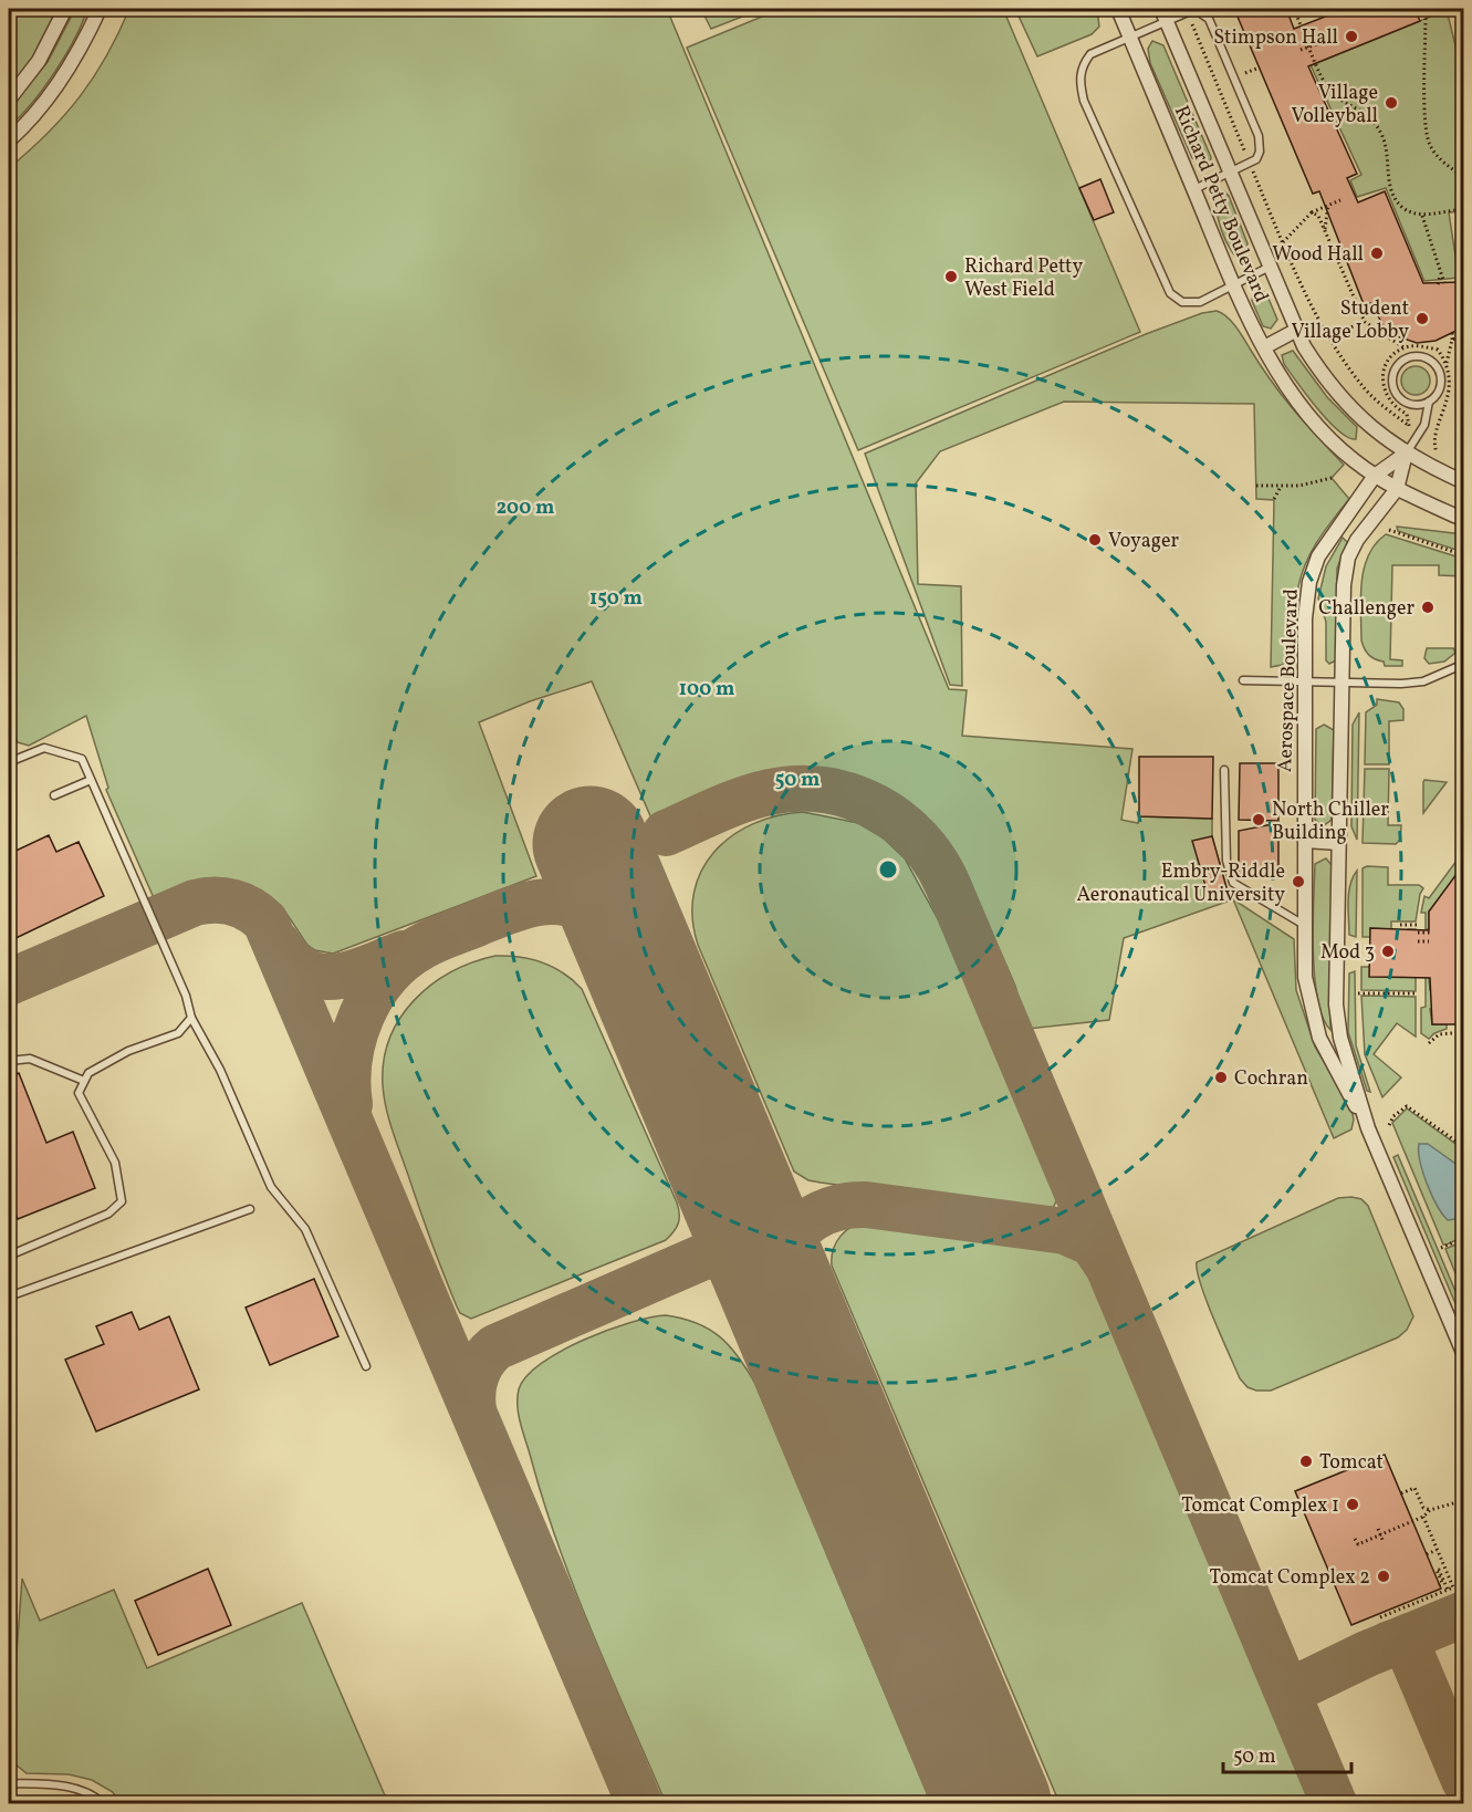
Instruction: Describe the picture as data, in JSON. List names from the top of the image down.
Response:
{
  "streets": {
    "street": ["Richard Petty Boulevard", "Aerospace Boulevard"]
  },
  "crossings": [
    ["Richard Petty Boulevard", "Aerospace Boulevard"]
  ],
  "places": [
    "Stimpson Hall",
    "Village Volleyball",
    "Wood Hall",
    "Richard Petty West Field",
    "Student Village Lobby",
    "Voyager",
    "Challenger",
    "North Chiller Building",
    "Embry-Riddle Aeronautical University",
    "Mod 3",
    "Cochran",
    "Tomcat",
    "Tomcat Complex 1",
    "Tomcat Complex 2"
  ],
  "scale_bar": "50 m",
  "rings": [
    "200 m",
    "150 m",
    "100 m",
    "50 m"
  ]
}
